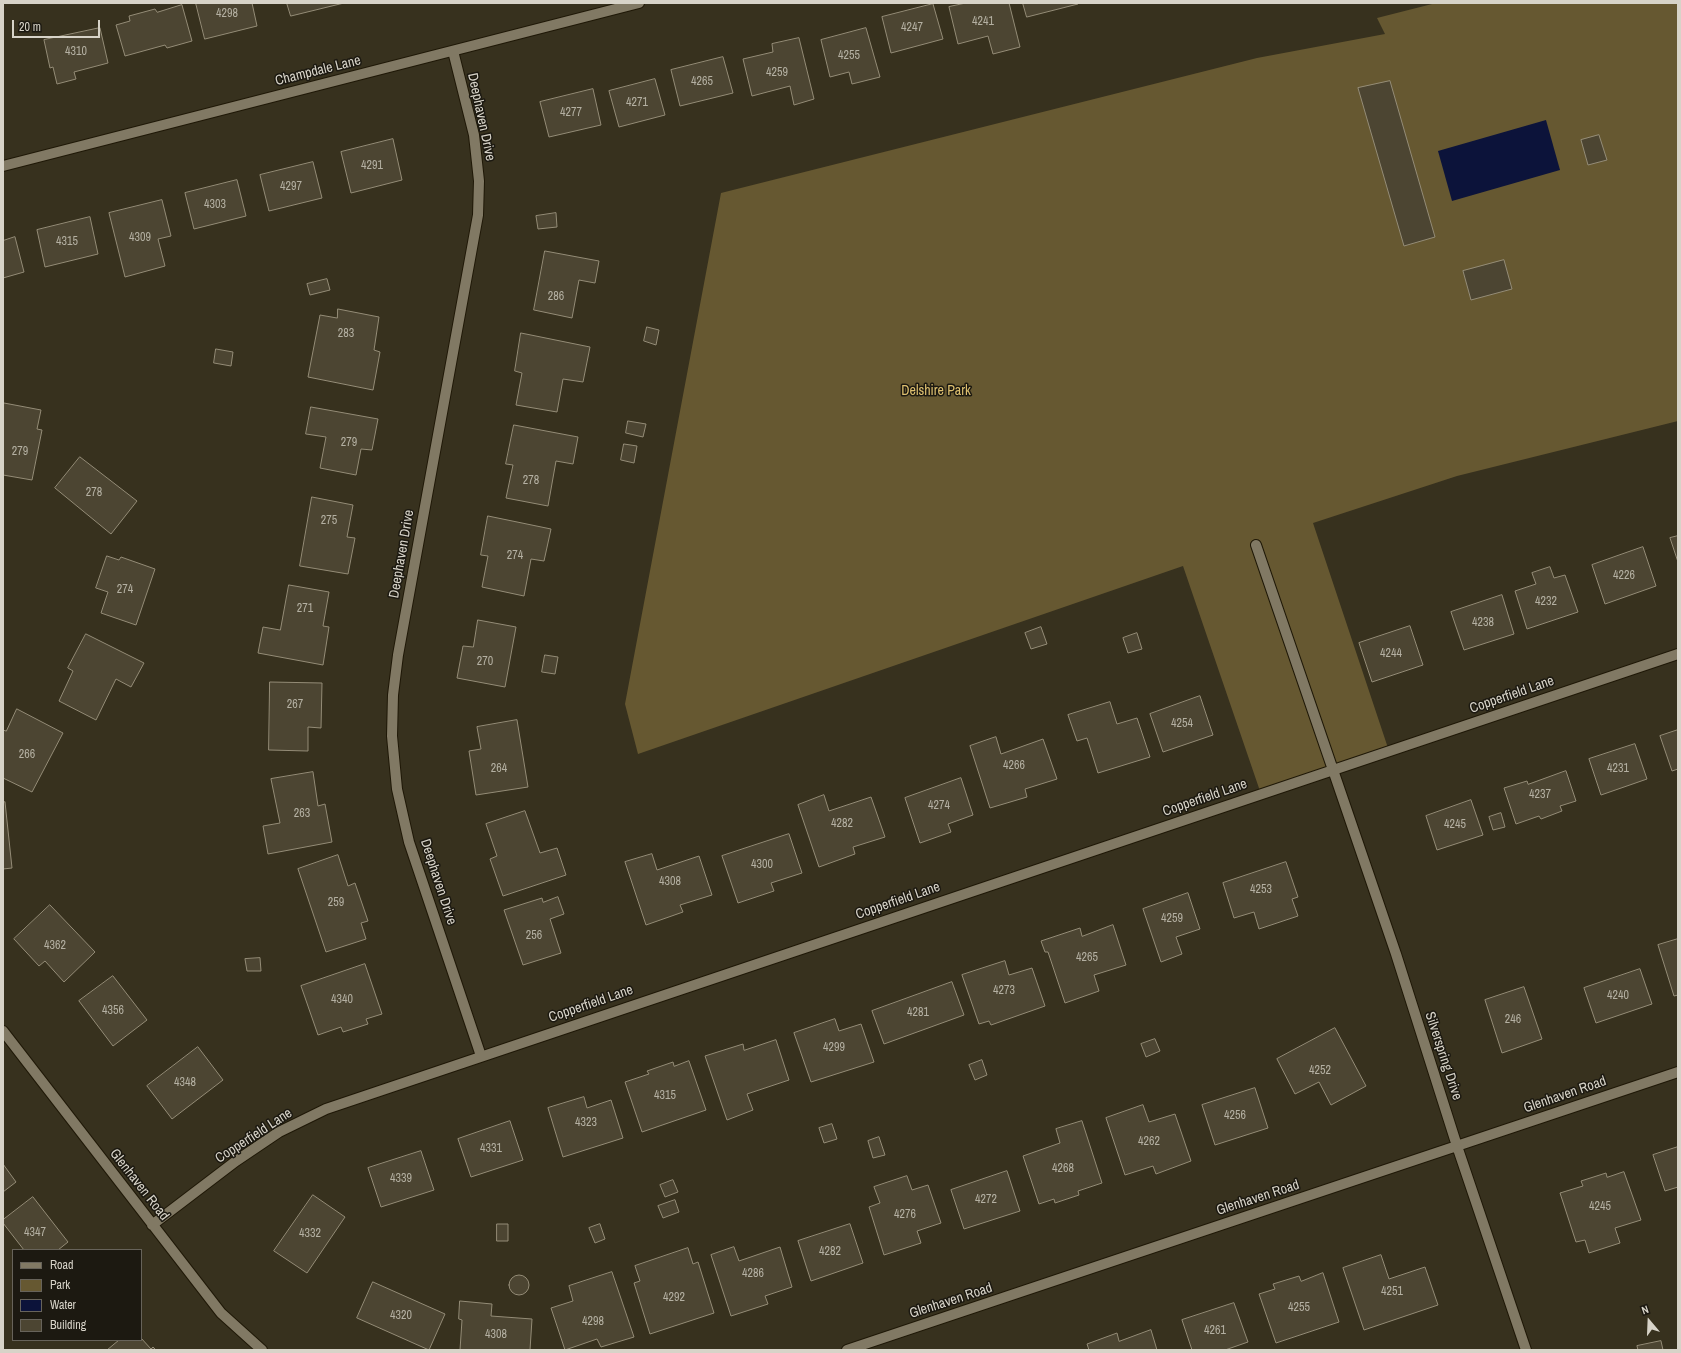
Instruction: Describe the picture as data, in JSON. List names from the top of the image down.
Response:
{
  "streets": {
    "street": [
      "Champdale Lane",
      "Deephaven Drive",
      "Copperfield Lane",
      "Silverspring Drive",
      "Glenhaven Road"
    ]
  },
  "crossings": [
    ["Champdale Lane", "Deephaven Drive"],
    ["Deephaven Drive", "Copperfield Lane"],
    ["Copperfield Lane", "Silverspring Drive"],
    ["Copperfield Lane", "Glenhaven Road"],
    ["Silverspring Drive", "Glenhaven Road"]
  ],
  "parks": ["Delshire Park"],
  "house_numbers": [
    "4298",
    "4241",
    "4247",
    "4310",
    "4255",
    "4259",
    "4265",
    "4271",
    "4277",
    "4291",
    "4297",
    "4303",
    "4309",
    "4315",
    "286",
    "283",
    "279",
    "279",
    "278",
    "278",
    "275",
    "274",
    "4226",
    "274",
    "4232",
    "271",
    "4238",
    "4244",
    "270",
    "267",
    "4254",
    "266",
    "4266",
    "264",
    "4231",
    "4237",
    "4274",
    "263",
    "4282",
    "4245",
    "4300",
    "4308",
    "4253",
    "259",
    "4259",
    "256",
    "4362",
    "4265",
    "4273",
    "4240",
    "4340",
    "4356",
    "4281",
    "246",
    "4299",
    "4252",
    "4348",
    "4315",
    "4256",
    "4323",
    "4262",
    "4331",
    "4268",
    "4339",
    "4272",
    "4245",
    "4276",
    "4347",
    "4332",
    "4282",
    "4286",
    "4251",
    "4292",
    "4255",
    "4320",
    "4298",
    "4261",
    "4308"
  ],
  "legend": [
    "Road",
    "Park",
    "Water",
    "Building"
  ],
  "scale_bar": "20 m",
  "north": "top"
}
